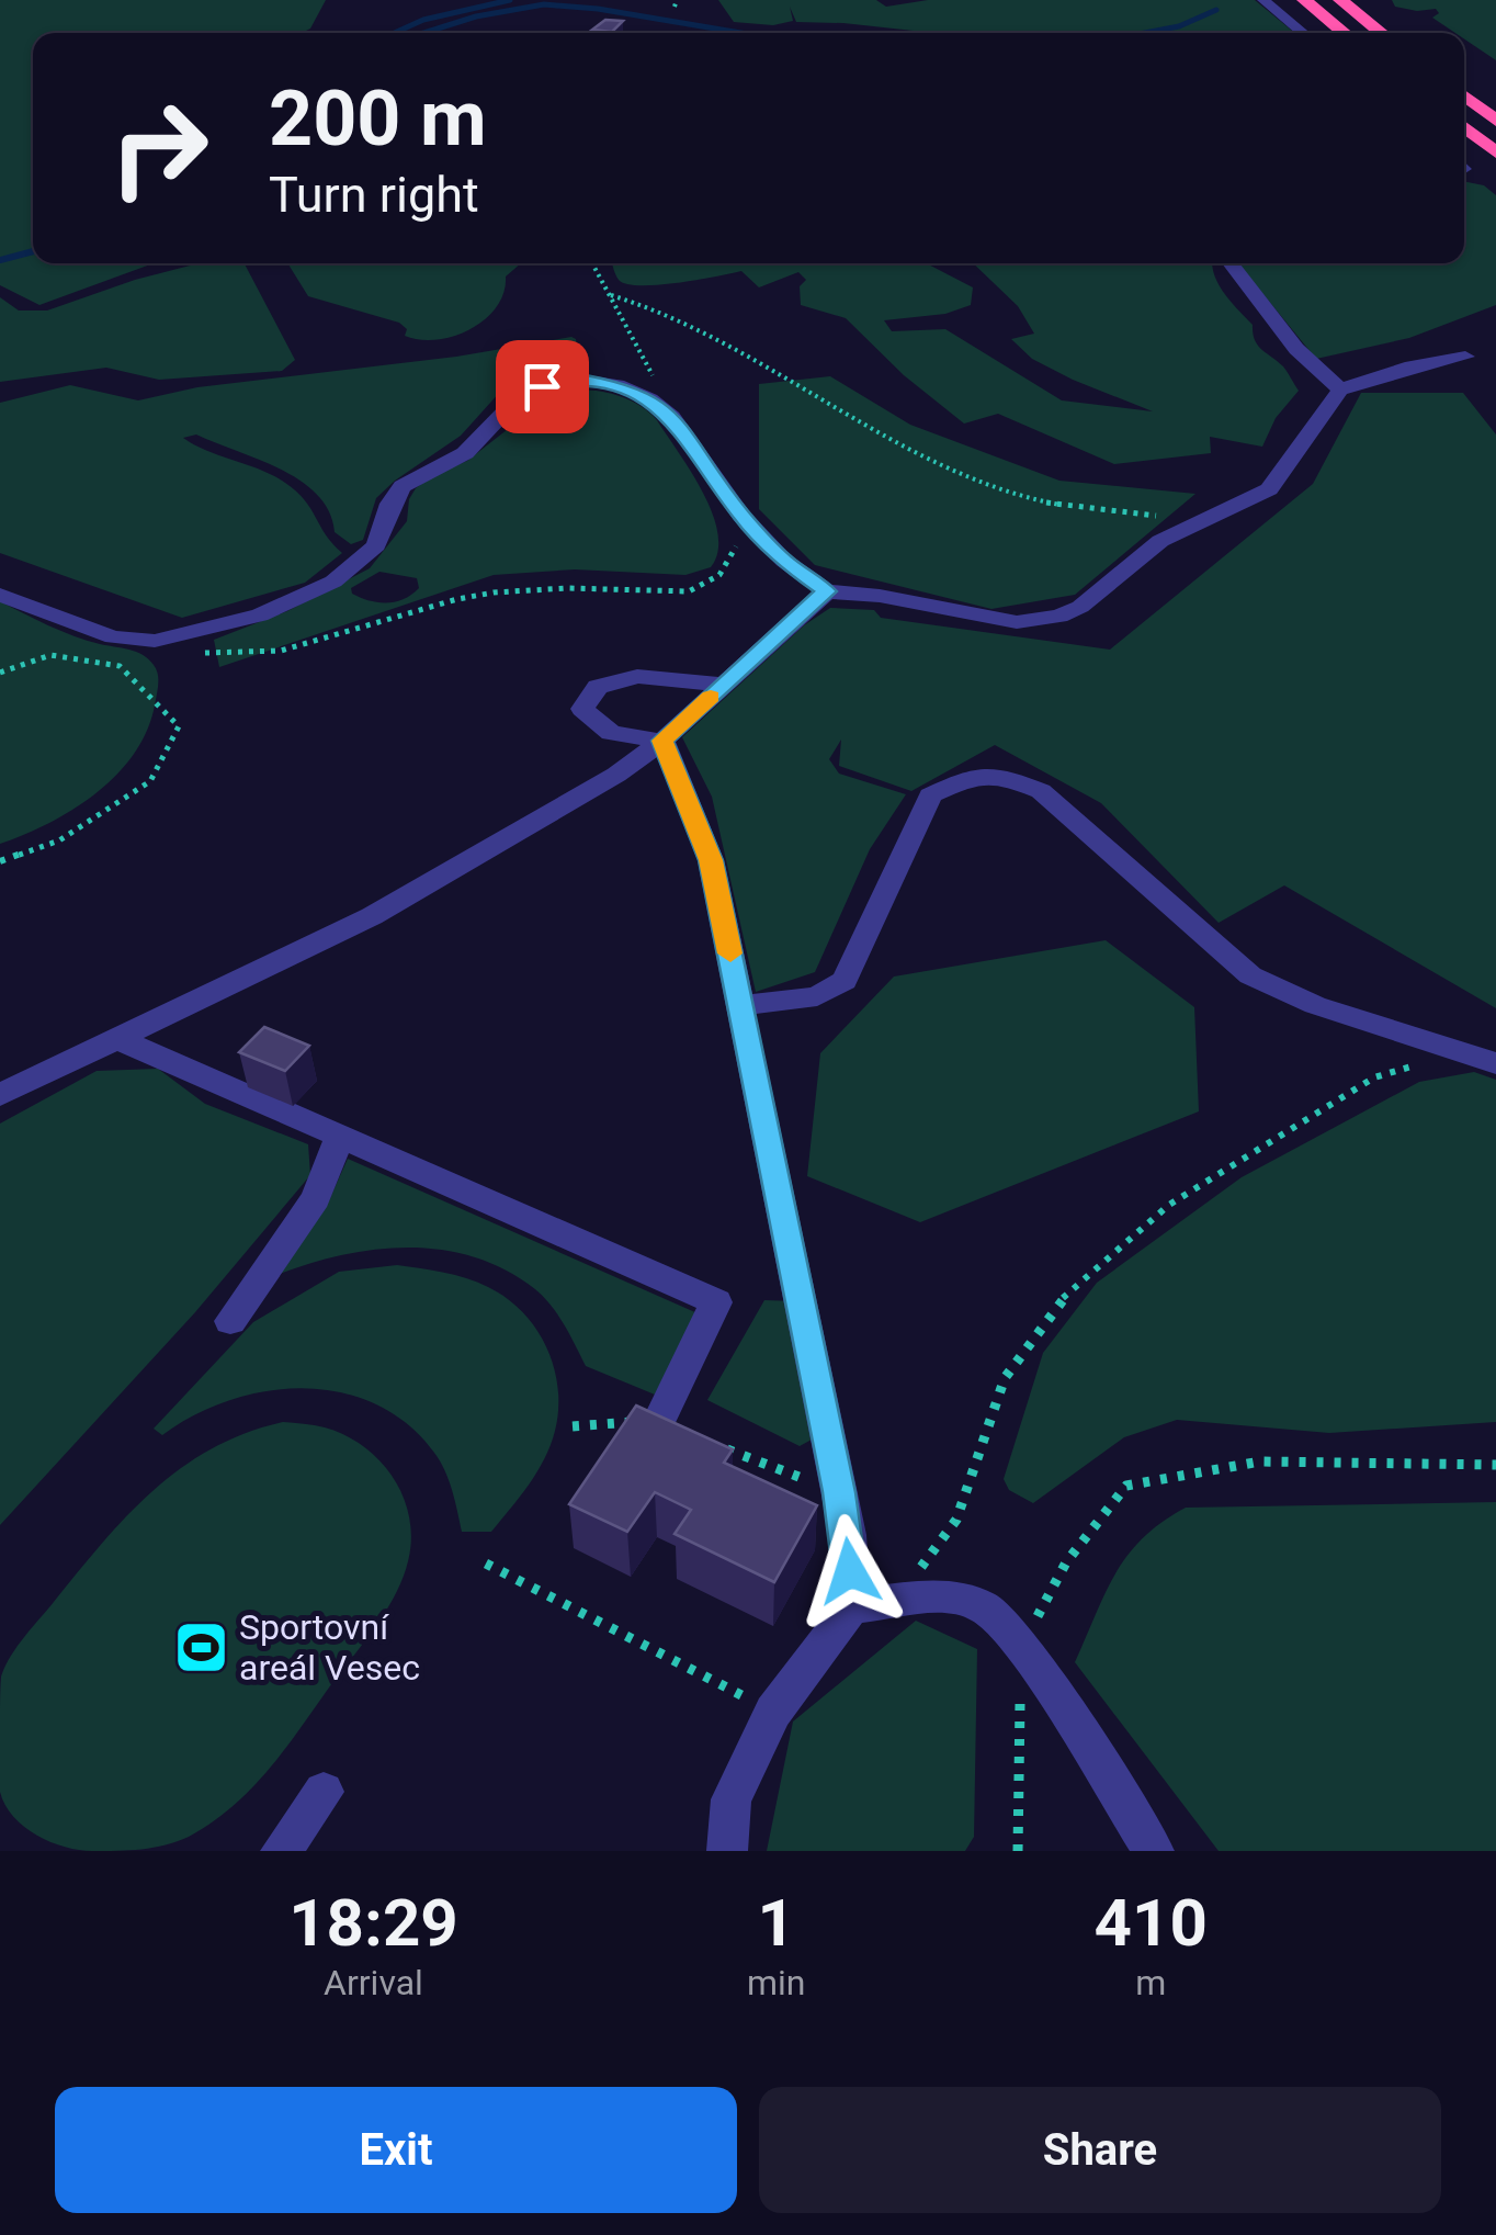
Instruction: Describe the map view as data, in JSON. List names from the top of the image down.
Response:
{
  "places": {
    "sports": ["Sportovní areál Vesec"]
  },
  "page": {
    "turn": ["200 m", "Turn right"],
    "eta": [
      "18:29",
      "Arrival",
      "1",
      "min",
      "410",
      "m"
    ],
    "buttons": ["Exit", "Share"]
  }
}
